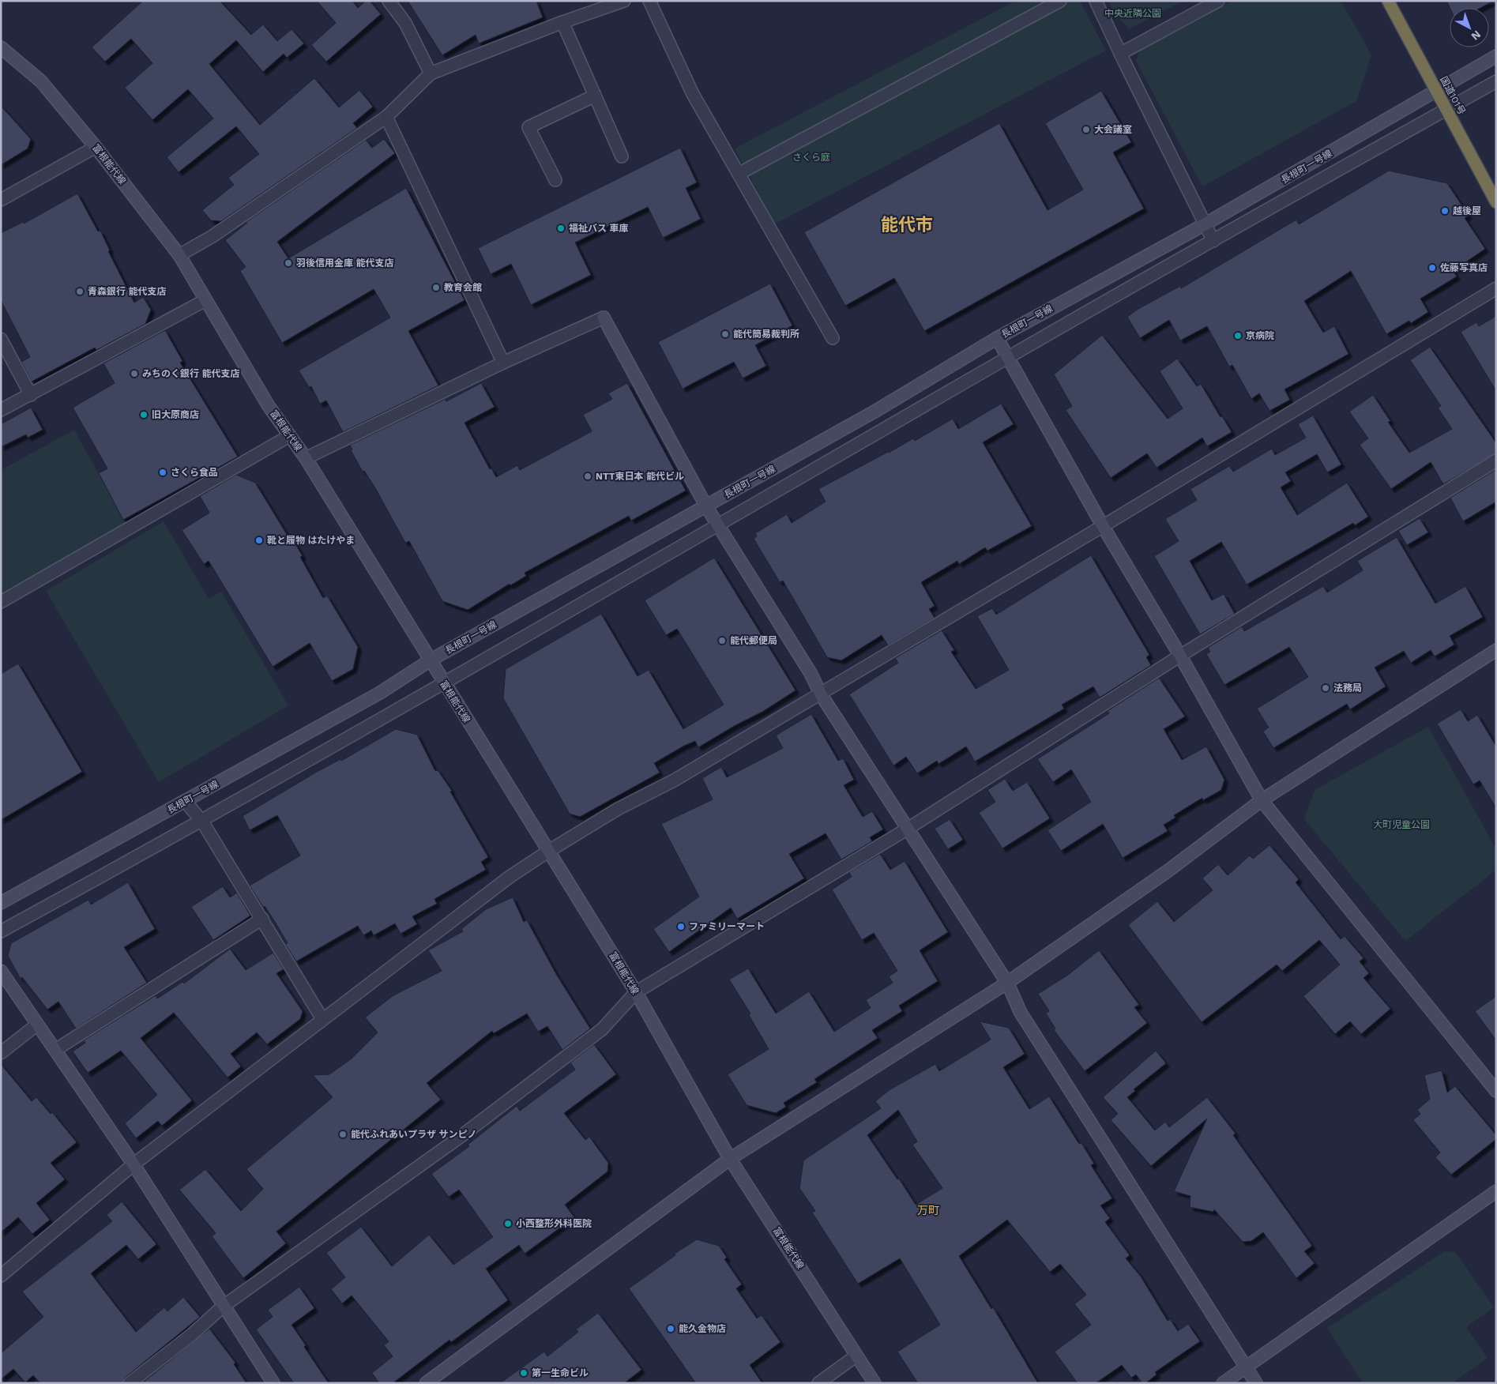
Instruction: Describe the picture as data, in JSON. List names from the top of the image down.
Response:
{
  "streets": {
    "highway": ["国道101号"],
    "street": ["富根能代線", "長根町一号線"]
  },
  "crossings": [
    ["国道101号", "長根町一号線"],
    ["富根能代線", "長根町一号線"]
  ],
  "districts": ["能代市", "万町"],
  "parks": ["中央近隣公園", "さくら庭", "大町児童公園"],
  "places": [
    "大会議室",
    "越後屋",
    "福祉バス 車庫",
    "羽後信用金庫 能代支店",
    "佐藤写真店",
    "教育会館",
    "青森銀行 能代支店",
    "能代簡易裁判所",
    "京病院",
    "みちのく銀行 能代支店",
    "旧大原商店",
    "さくら食品",
    "NTT東日本 能代ビル",
    "靴と履物 はたけやま",
    "能代郵便局",
    "法務局",
    "ファミリーマート",
    "能代ふれあいプラザ サンピノ",
    "小西整形外科医院",
    "能久金物店",
    "第一生命ビル"
  ],
  "north": "bottom right"
}
